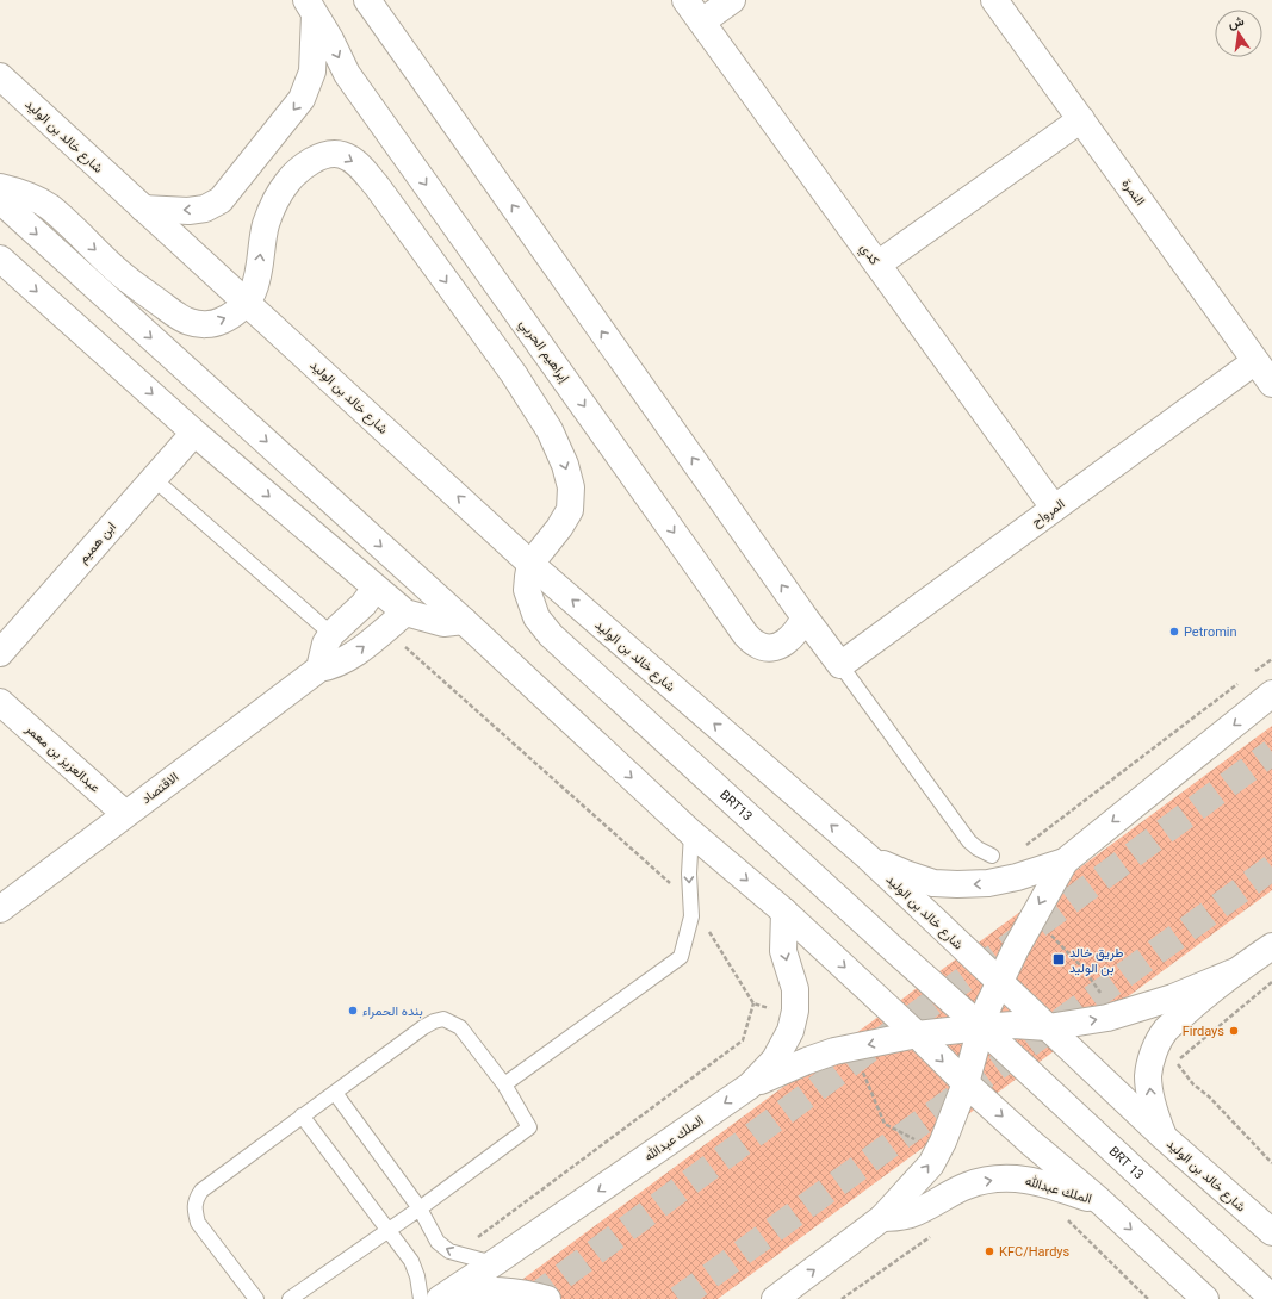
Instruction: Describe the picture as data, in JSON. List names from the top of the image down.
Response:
{
  "streets": {
    "main road": [
      "شارع خالد بن الوليد",
      "النمرة",
      "كدي",
      "إبراهيم الحربي",
      "المرواح",
      "ابن هميم",
      "عبدالعزيز بن معمر",
      "الاقتصاد",
      "BRT13",
      "الملك عبدالله",
      "BRT 13"
    ]
  },
  "crossings": [
    ["شارع خالد بن الوليد", "BRT13"],
    ["النمرة", "المرواح"],
    ["كدي", "المرواح"],
    ["عبدالعزيز بن معمر", "الاقتصاد"],
    ["BRT13", "BRT 13"]
  ],
  "places": {
    "other": [
      "Petromin",
      "بنده الحمراء",
      "Firdays",
      "KFC/Hardys"
    ],
    "transit": ["طريق خالد بن الوليد"]
  },
  "north": "top"
}
